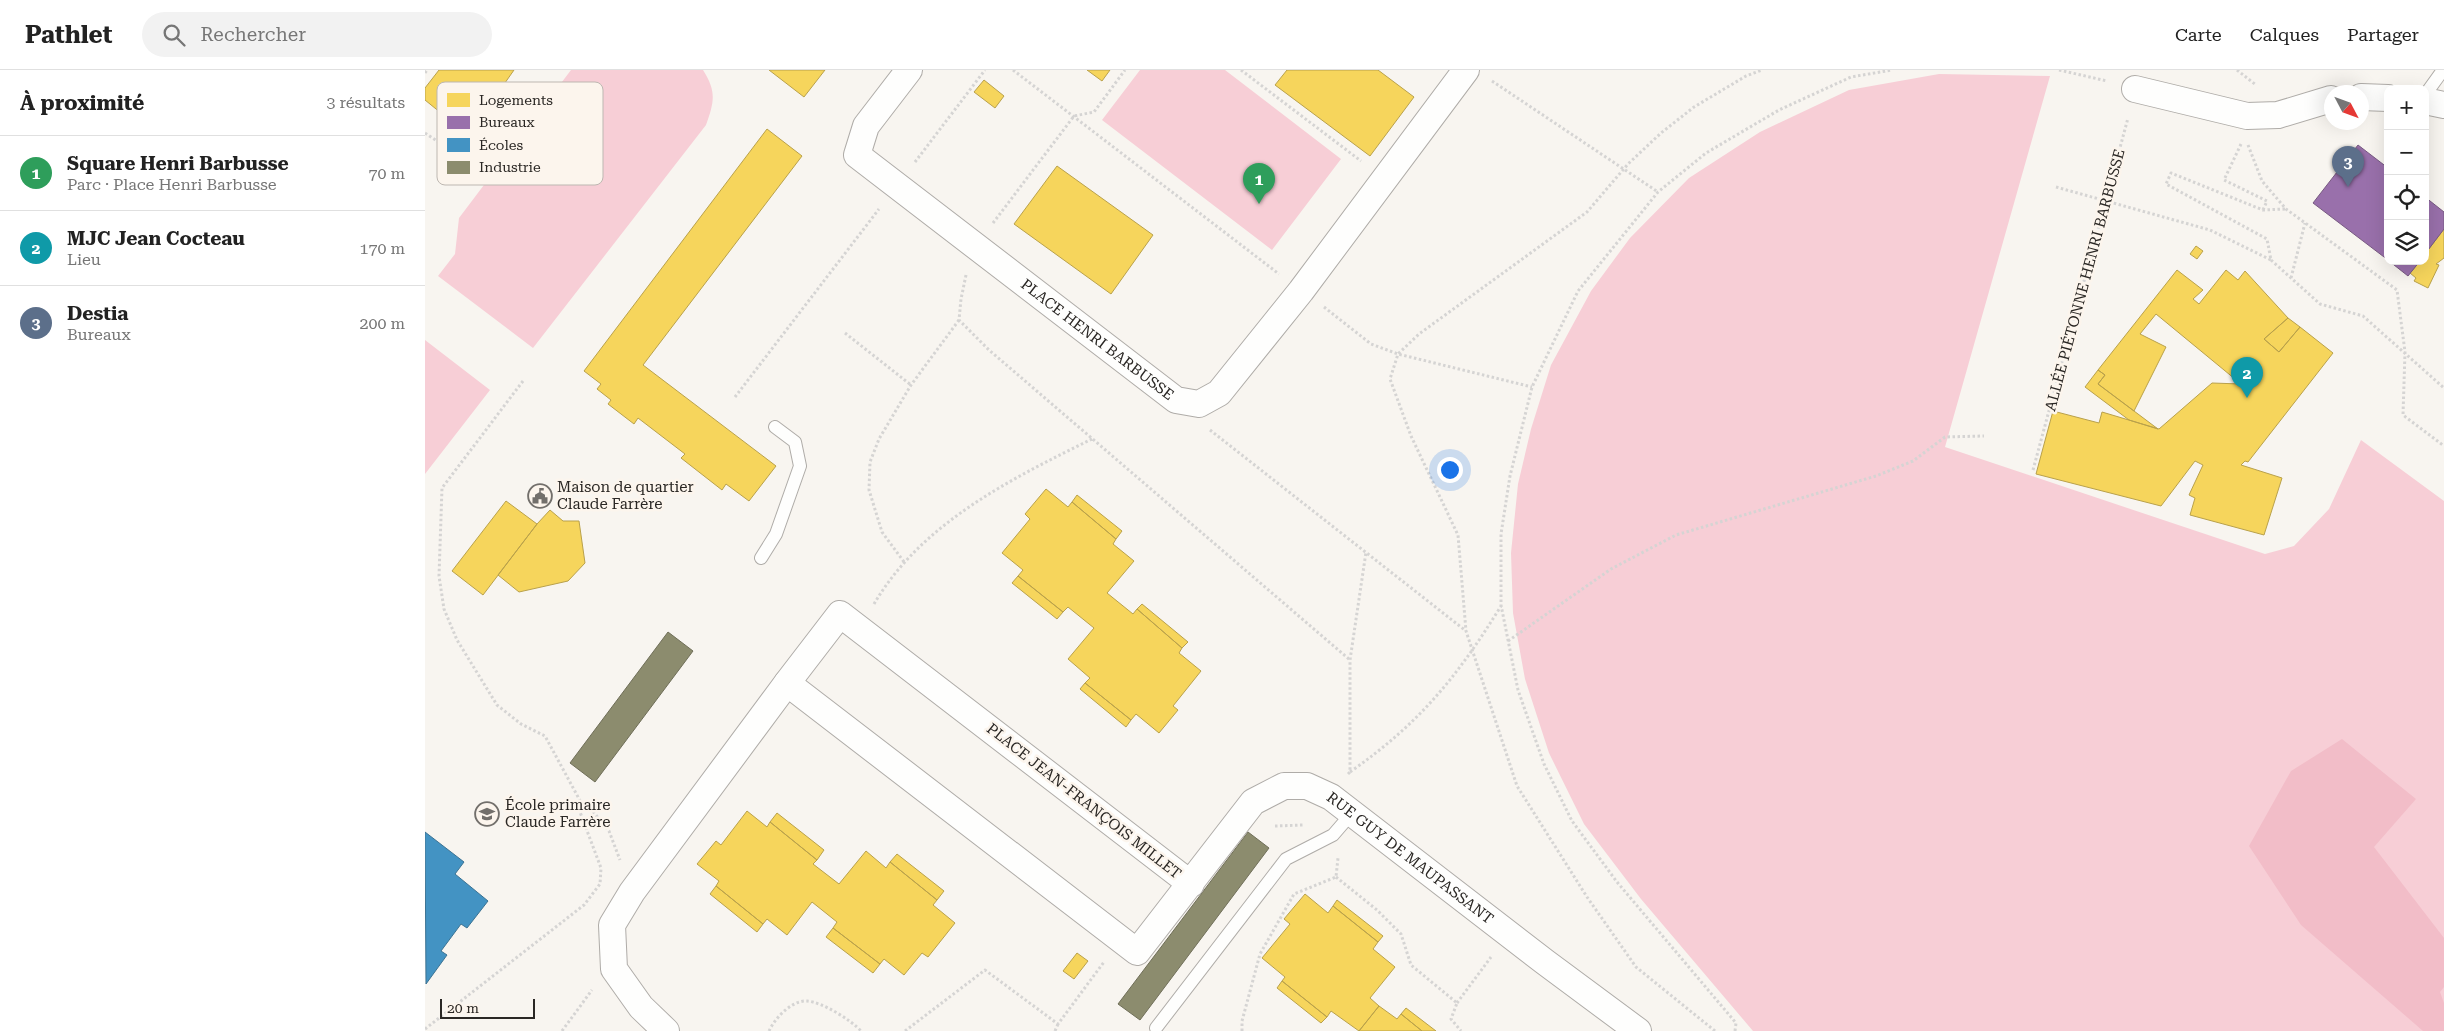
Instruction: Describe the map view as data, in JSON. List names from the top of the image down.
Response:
{
  "streets": {
    "street": ["PLACE HENRI BARBUSSE", "PLACE JEAN-FRANÇOIS MILLET", "RUE GUY DE MAUPASSANT"],
    "path": ["ALLÉE PIÉTONNE HENRI BARBUSSE"]
  },
  "crossings": [
    ["PLACE JEAN-FRANÇOIS MILLET", "RUE GUY DE MAUPASSANT"]
  ],
  "places": {
    "public building": ["Maison de quartier Claude Farrère"],
    "school or university": ["École primaire Claude Farrère"]
  },
  "legend": [
    "Logements",
    "Bureaux",
    "Écoles",
    "Industrie"
  ],
  "scale_bar": "20 m",
  "north": "bottom right",
  "page": {
    "header": "Pathlet",
    "search": "Rechercher",
    "nav": ["Carte", "Calques", "Partager"],
    "heading": ["À proximité", "3 résultats"],
    "map_buttons": ["+", "−"],
    "list": [
      {
        "mark": "1",
        "name": "Square Henri Barbusse",
        "note": "Parc · Place Henri Barbusse",
        "value": "70 m"
      },
      {
        "mark": "2",
        "name": "MJC Jean Cocteau",
        "note": "Lieu",
        "value": "170 m"
      },
      {
        "mark": "3",
        "name": "Destia",
        "note": "Bureaux",
        "value": "200 m"
      }
    ],
    "pins": ["3", "1", "2"],
    "scale": "20 m"
  }
}
